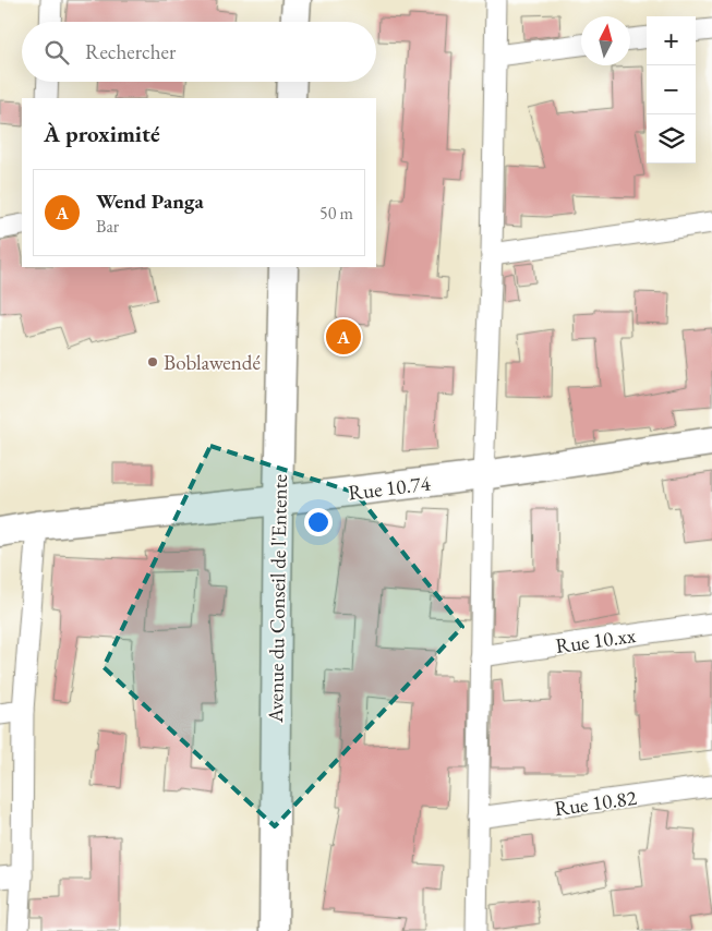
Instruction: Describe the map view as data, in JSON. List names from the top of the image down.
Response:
{
  "streets": {
    "street": [
      "Rue 10.74",
      "Avenue du Conseil de l'Entente",
      "Rue 10.xx",
      "Rue 10.82"
    ]
  },
  "crossings": [
    ["Rue 10.74", "Avenue du Conseil de l'Entente"]
  ],
  "places": ["Boblawendé"],
  "north": "top",
  "page": {
    "map_buttons": ["+", "−"],
    "search": "Rechercher",
    "heading": "À proximité",
    "list": [
      {
        "mark": "A",
        "name": "Wend Panga",
        "note": "Bar",
        "value": "50 m"
      }
    ],
    "pins": "A"
  }
}
